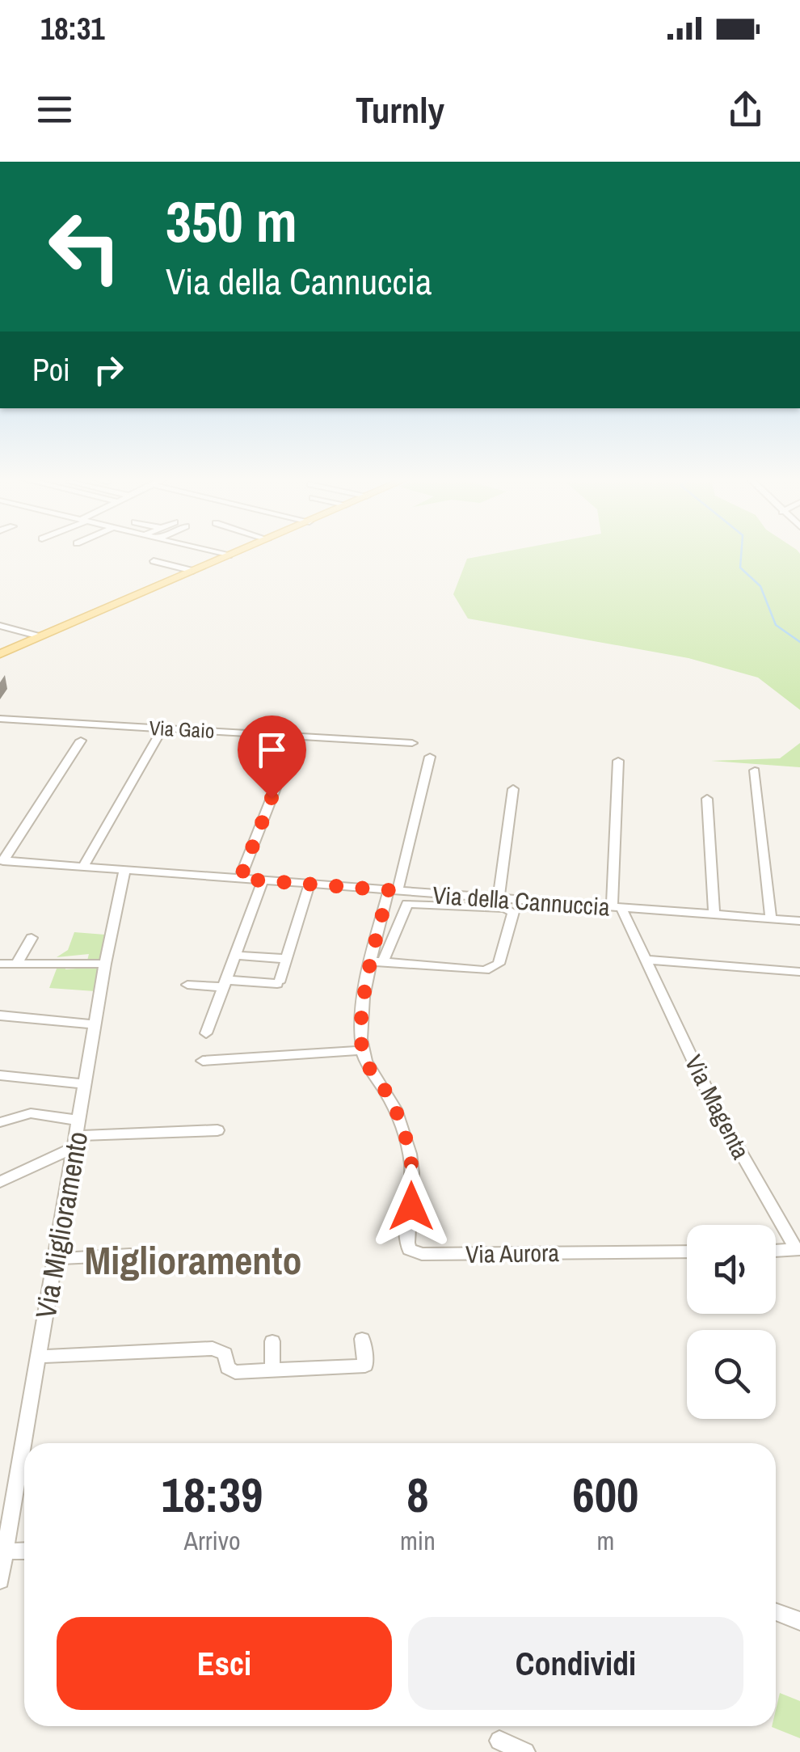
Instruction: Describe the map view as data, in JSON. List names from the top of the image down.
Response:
{
  "streets": {
    "street": [
      "Via Gaio",
      "Via della Cannuccia",
      "Via Magenta",
      "Via Miglioramento",
      "Via Aurora"
    ]
  },
  "crossings": [
    ["Via della Cannuccia", "Via Magenta"],
    ["Via della Cannuccia", "Via Miglioramento"],
    ["Via della Cannuccia", "Via Aurora"]
  ],
  "districts": ["Miglioramento"],
  "page": {
    "status": "18:31",
    "header": "Turnly",
    "turn": ["350 m", "Via della Cannuccia"],
    "then": "Poi",
    "eta": [
      "18:39",
      "Arrivo",
      "8",
      "min",
      "600",
      "m"
    ],
    "buttons": ["Esci", "Condividi"]
  }
}
